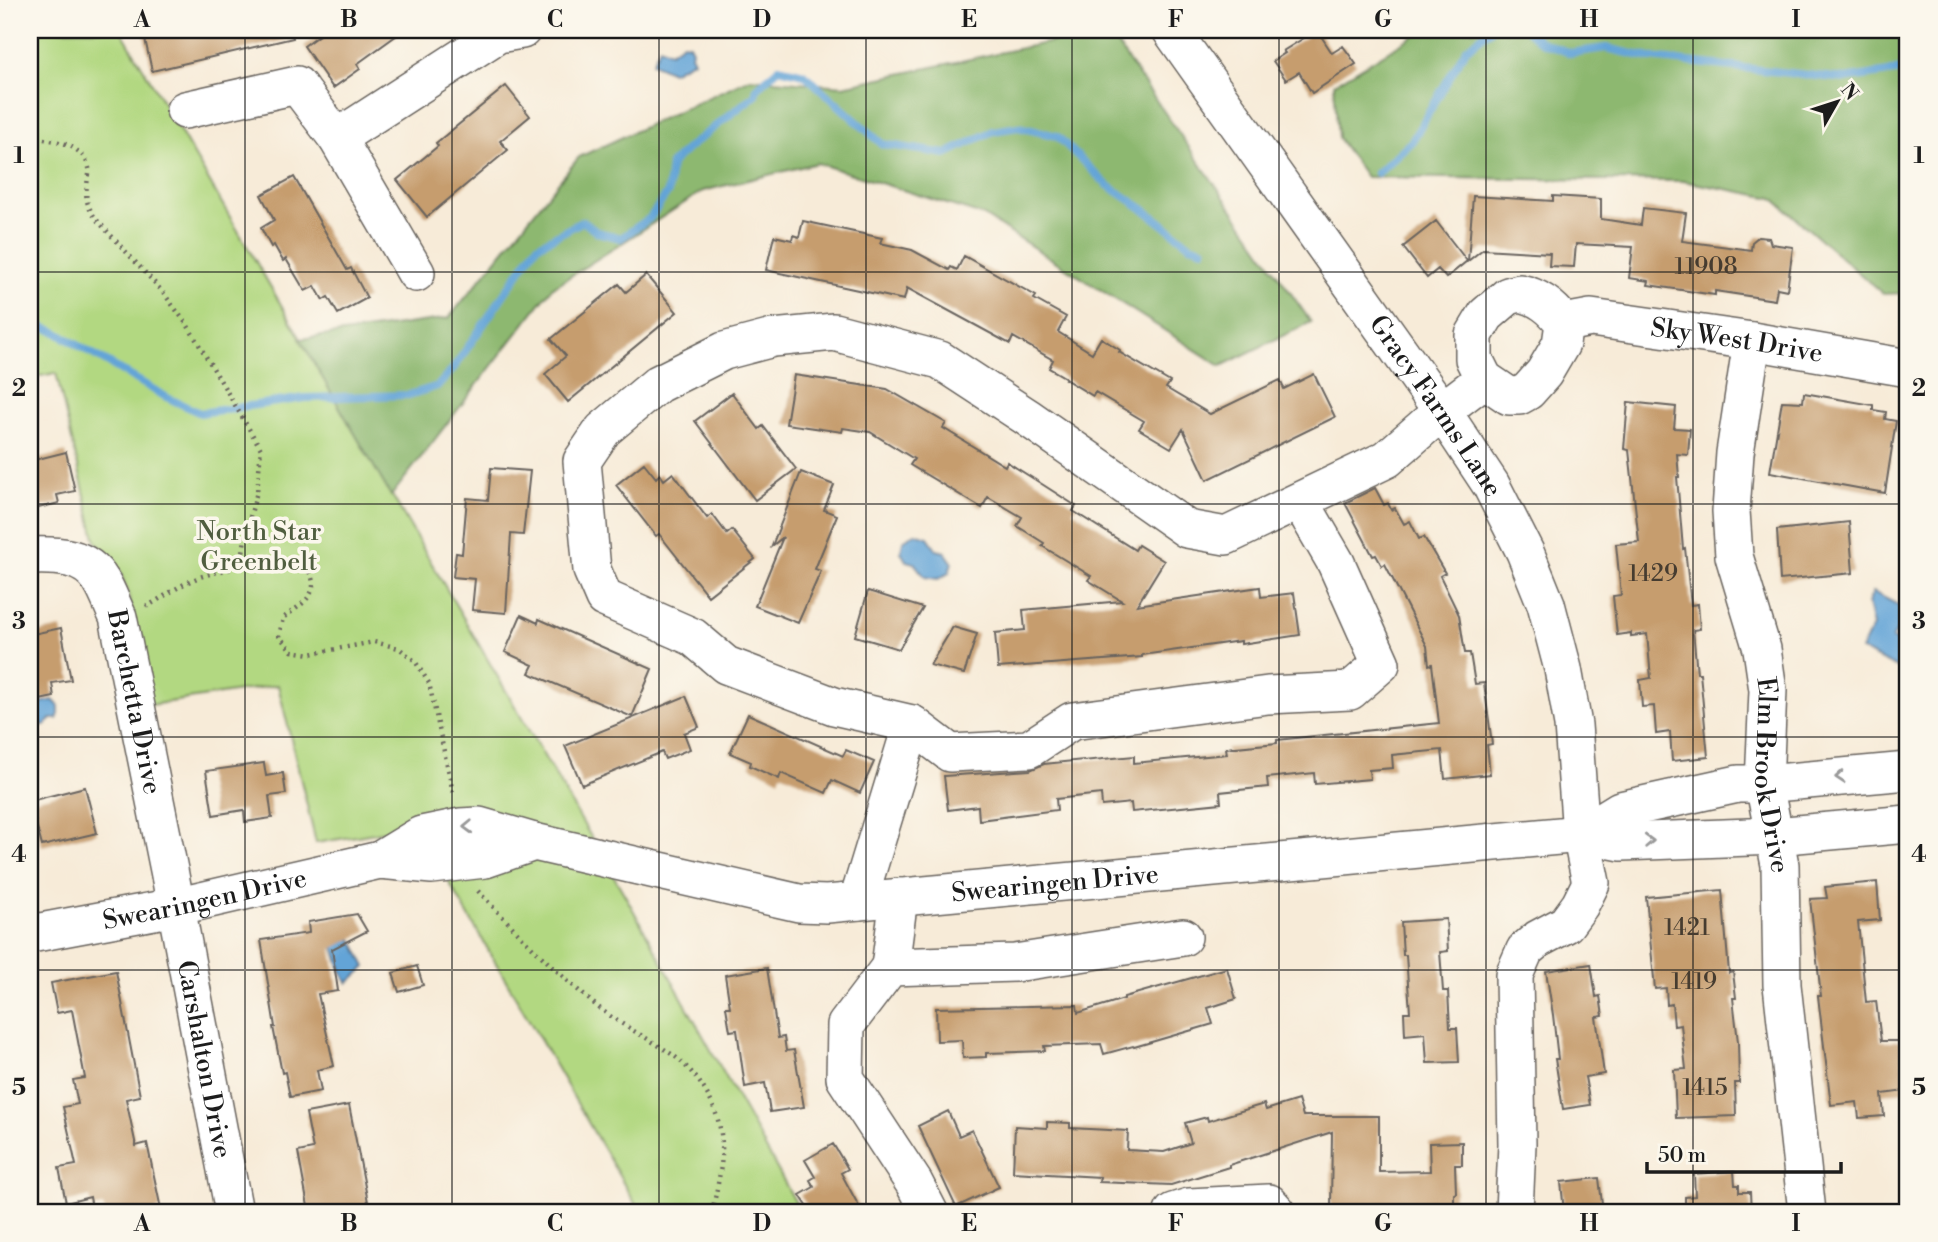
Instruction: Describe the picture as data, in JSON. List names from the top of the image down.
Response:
{
  "streets": {
    "street": [
      "Sky West Drive",
      "Gracy Farms Lane",
      "Barchetta Drive",
      "Elm Brook Drive",
      "Swearingen Drive",
      "Carshalton Drive"
    ]
  },
  "crossings": [
    ["Sky West Drive", "Elm Brook Drive"],
    ["Gracy Farms Lane", "Swearingen Drive"],
    ["Barchetta Drive", "Swearingen Drive"],
    ["Barchetta Drive", "Carshalton Drive"],
    ["Elm Brook Drive", "Swearingen Drive"],
    ["Swearingen Drive", "Carshalton Drive"]
  ],
  "parks": ["North Star Greenbelt"],
  "house_numbers": [
    "11908",
    "1429",
    "1421",
    "1419",
    "1415"
  ],
  "scale_bar": "50 m",
  "north": "top right",
  "grid": {
    "columns": [
      "A",
      "B",
      "C",
      "D",
      "E",
      "F",
      "G",
      "H",
      "I"
    ],
    "rows": [
      "1",
      "2",
      "3",
      "4",
      "5"
    ]
  }
}
